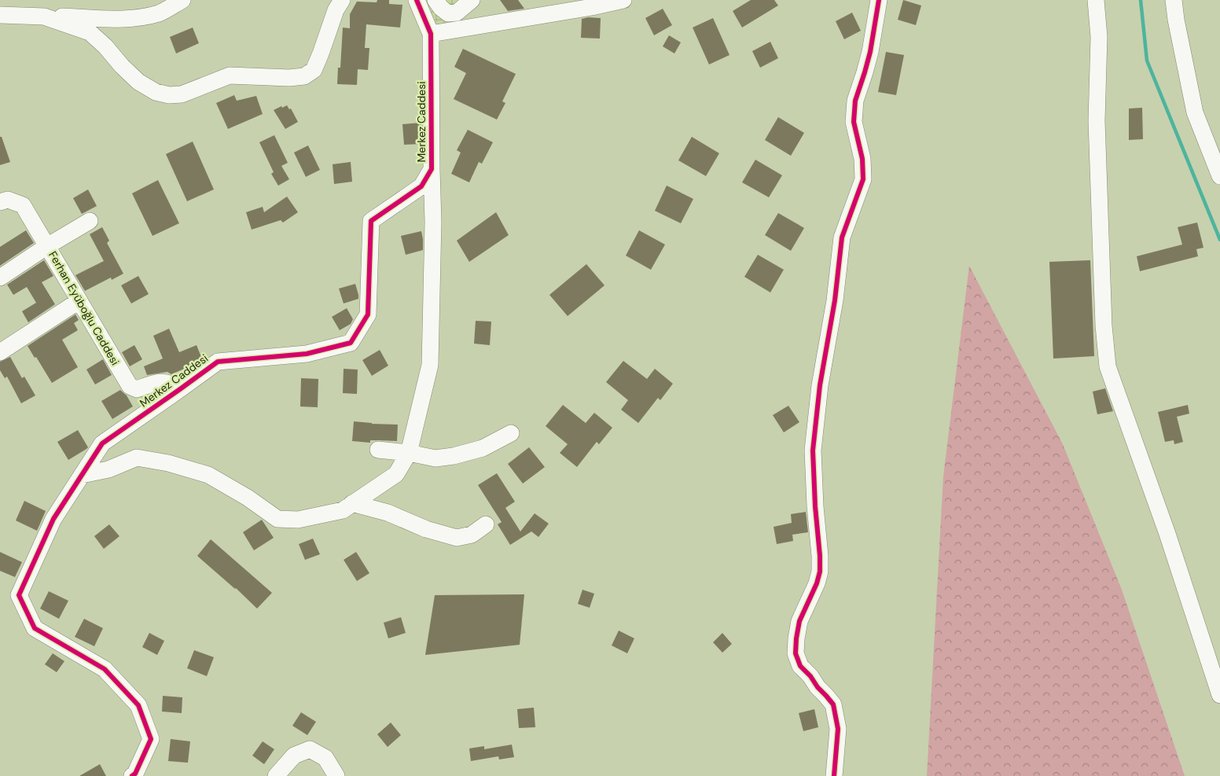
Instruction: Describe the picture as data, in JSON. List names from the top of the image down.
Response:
{
  "streets": {
    "street": ["Merkez Caddesi", "Ferhan Eyüboğlu Caddesi"]
  },
  "crossings": [
    ["Merkez Caddesi", "Ferhan Eyüboğlu Caddesi"]
  ]
}
